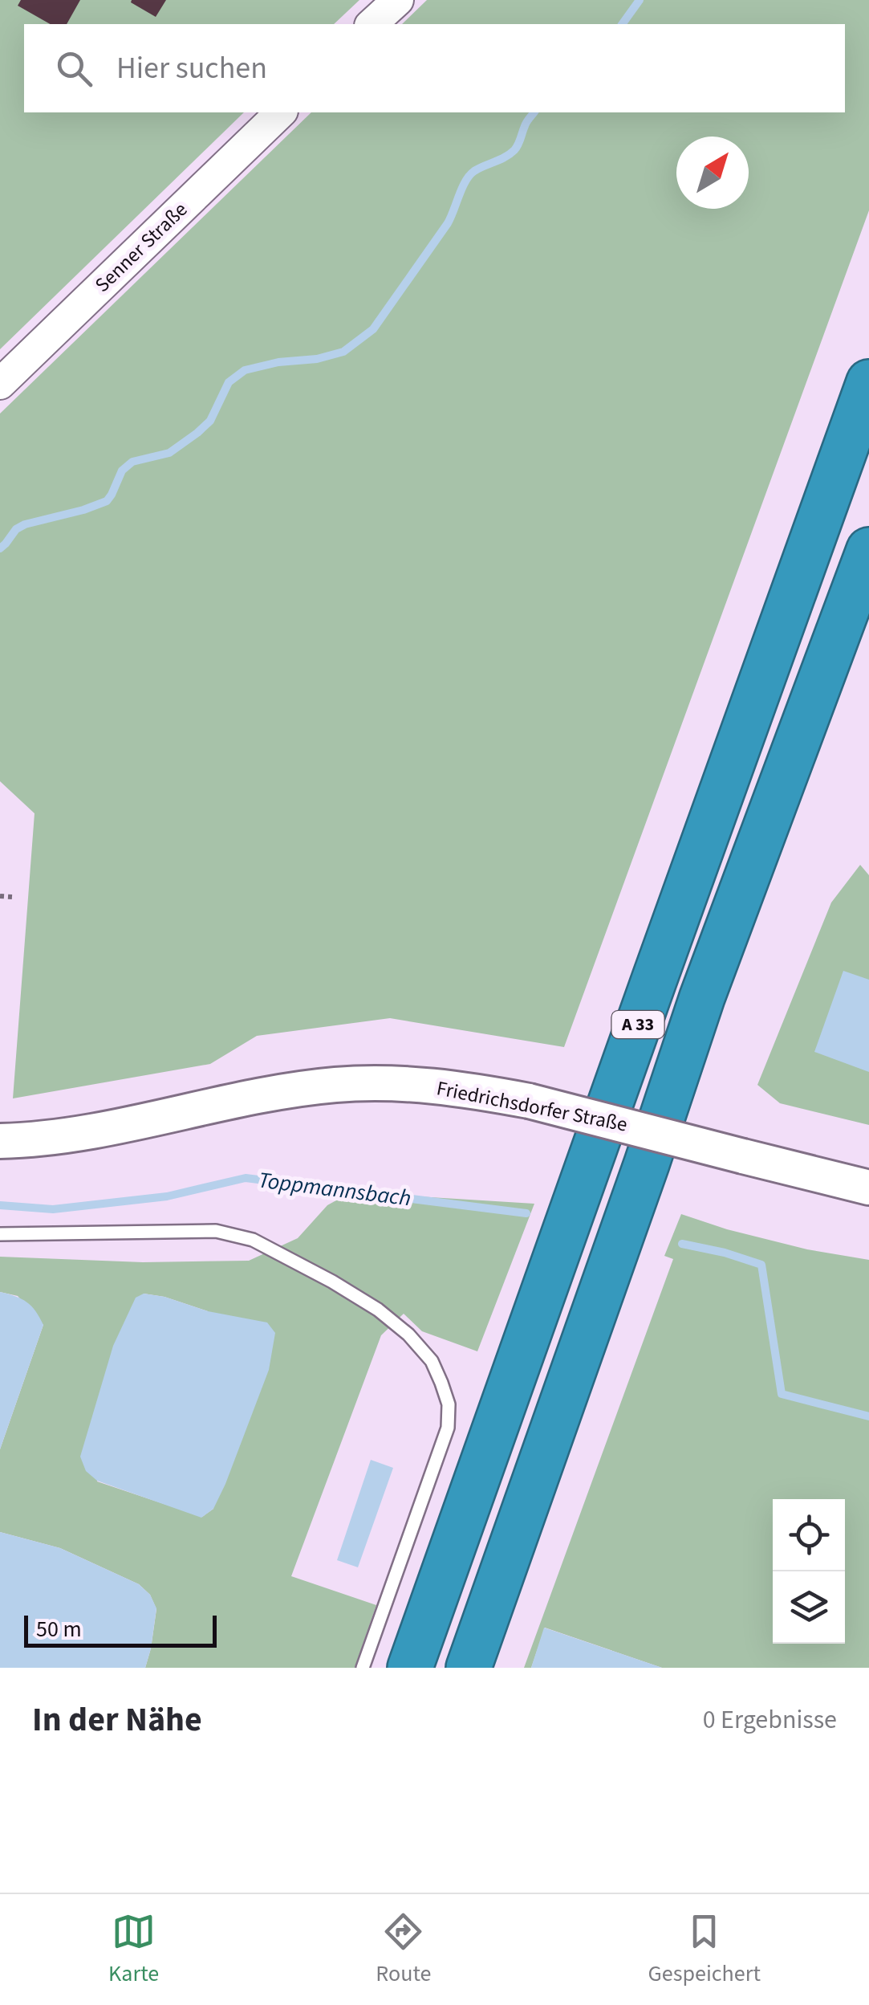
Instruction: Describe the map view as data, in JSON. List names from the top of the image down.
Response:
{
  "streets": {
    "highway": ["A 33"],
    "main road": ["Friedrichsdorfer Straße"],
    "street": ["Senner Straße"]
  },
  "water": ["Toppmannsbach"],
  "scale_bar": "50 m",
  "north": "top right",
  "page": {
    "search": "Hier suchen",
    "scale": "50 m",
    "heading": ["In der Nähe", "0 Ergebnisse"],
    "nav": ["Karte", "Route", "Gespeichert"]
  }
}
